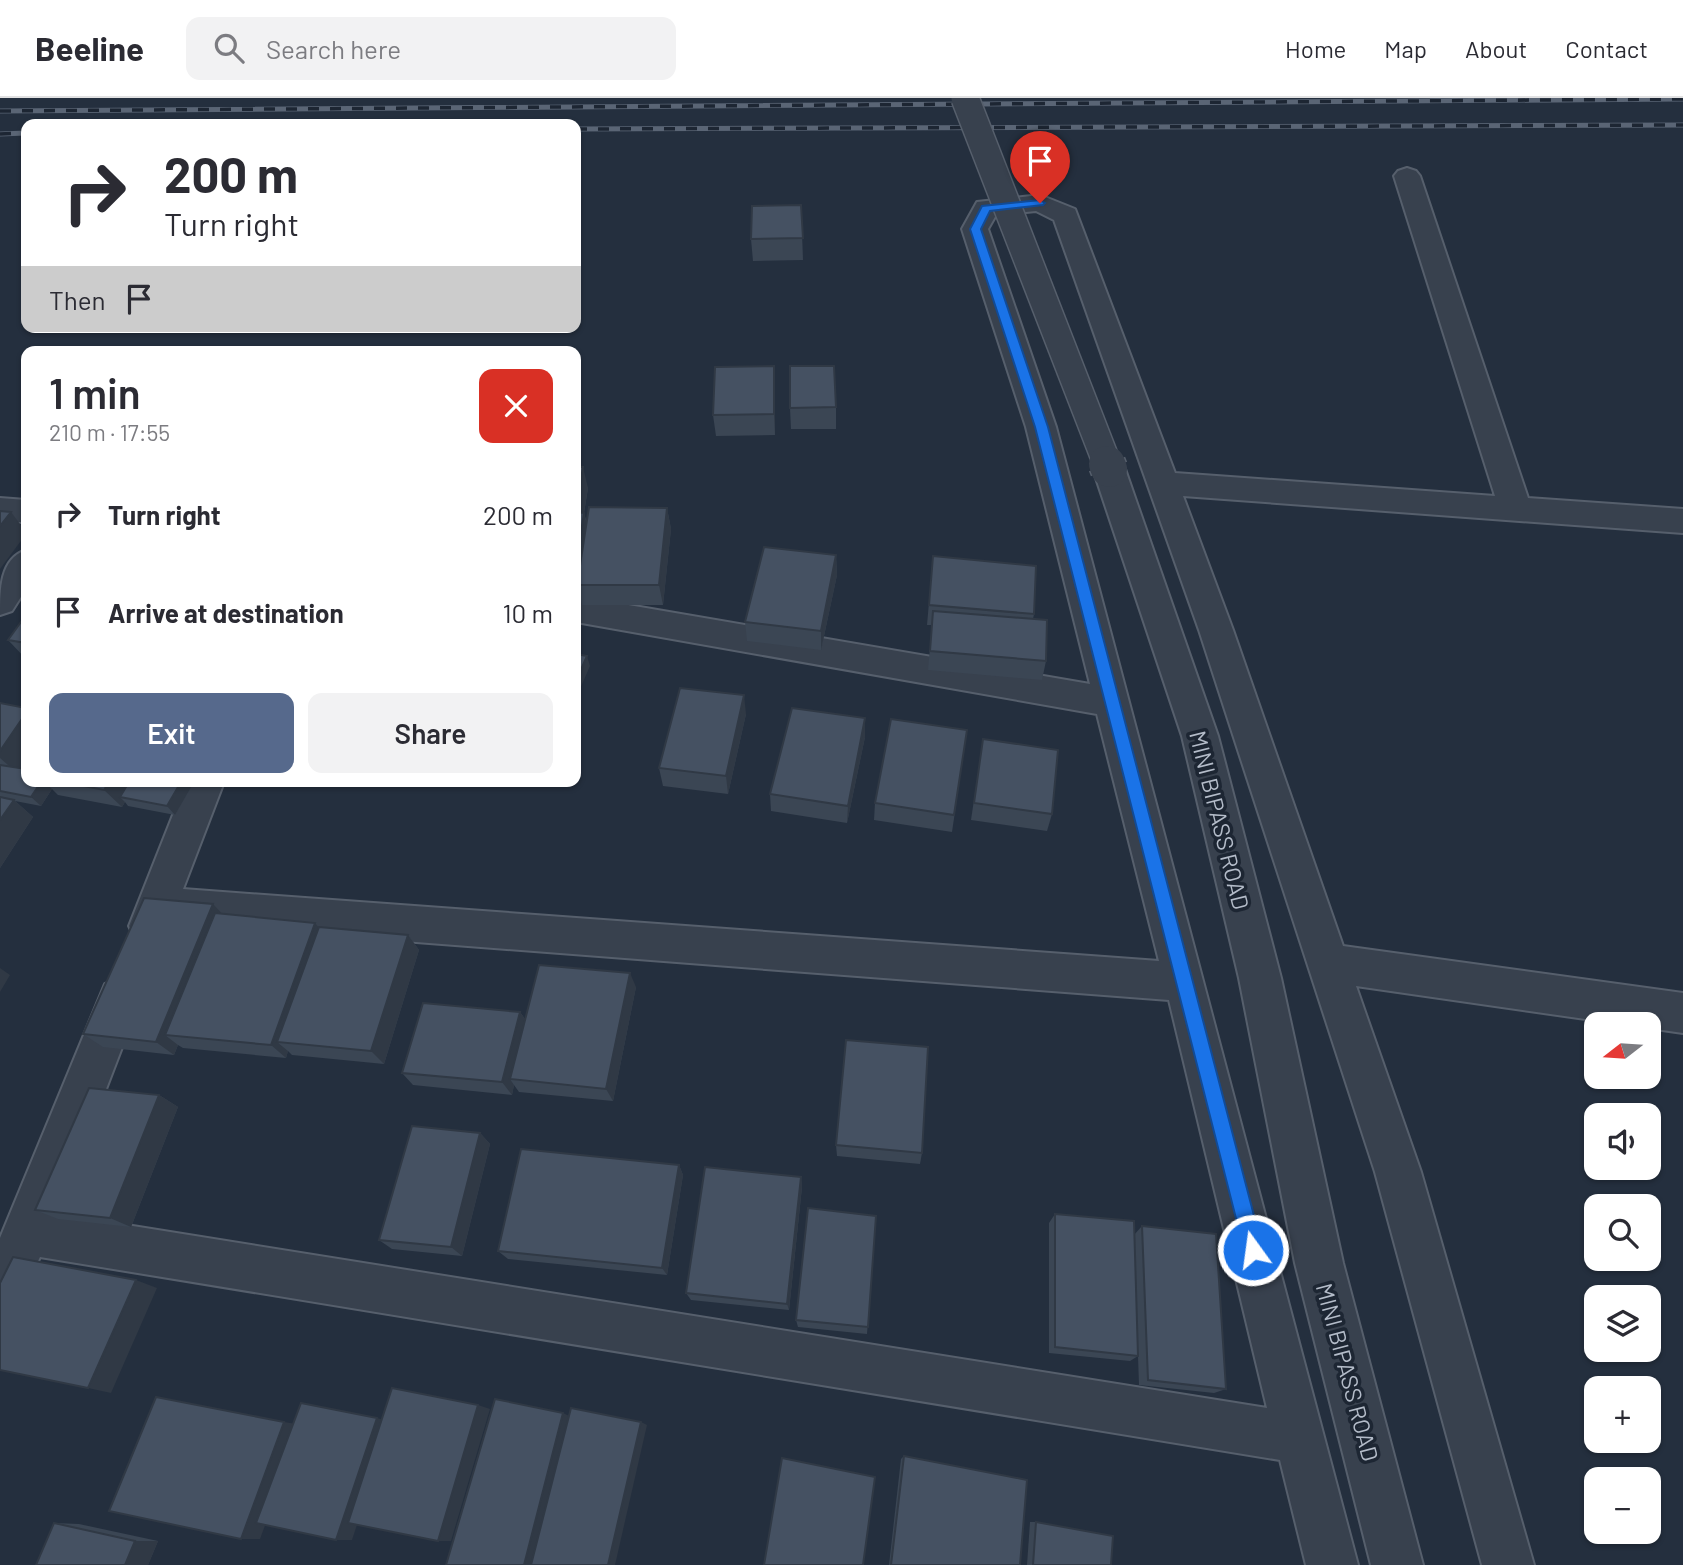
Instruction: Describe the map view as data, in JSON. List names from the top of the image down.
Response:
{
  "streets": {
    "street": ["MINI BIPASS ROAD"]
  },
  "north": "left",
  "page": {
    "header": "Beeline",
    "search": "Search here",
    "nav": [
      "Home",
      "Map",
      "About",
      "Contact"
    ],
    "turn": ["200 m", "Turn right"],
    "then": "Then",
    "heading": ["1 min", "210 m · 17:55"],
    "list": [
      {
        "name": "Turn right",
        "value": "200 m"
      },
      {
        "name": "Arrive at destination",
        "value": "10 m"
      }
    ],
    "buttons": ["Exit", "Share"],
    "map_buttons": ["+", "−"]
  }
}
